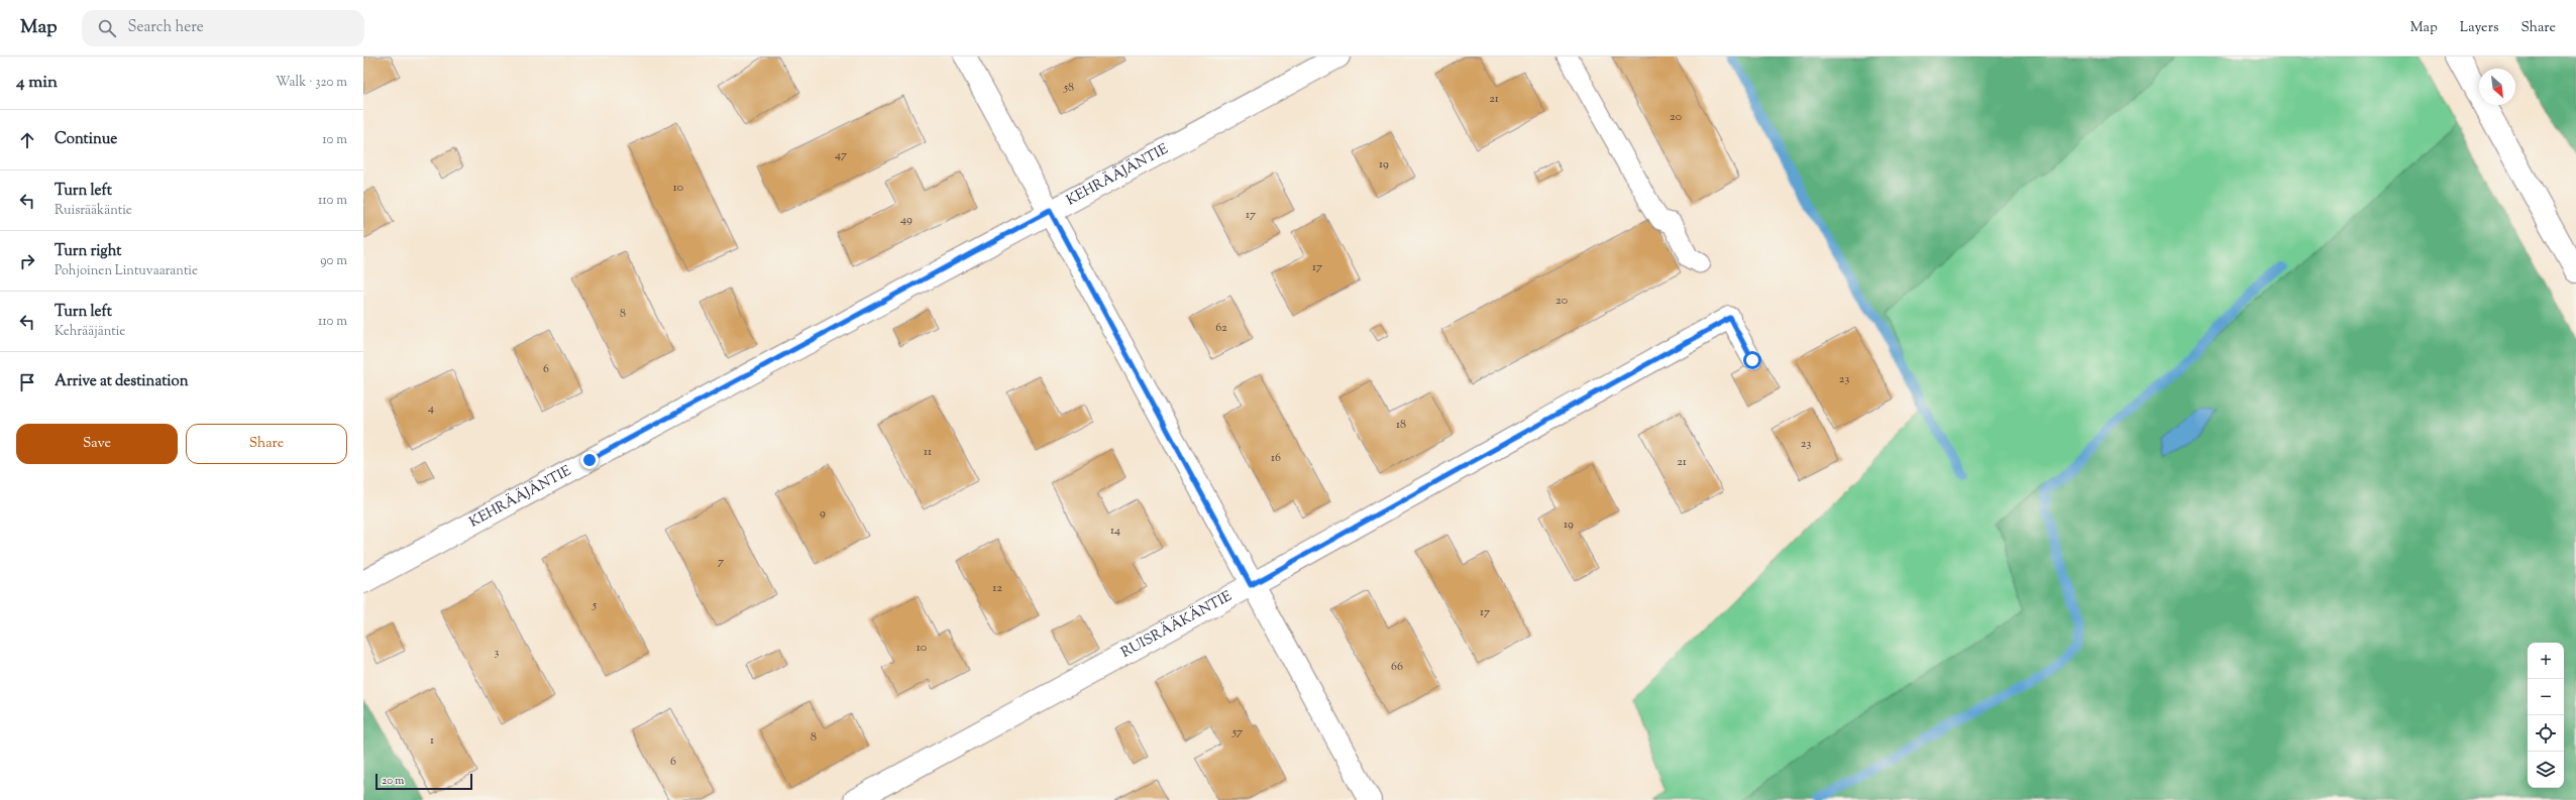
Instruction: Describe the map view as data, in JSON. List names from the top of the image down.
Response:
{
  "streets": {
    "street": ["KEHRÄÄJÄNTIE", "RUISRÄÄKÄNTIE"]
  },
  "house_numbers": [
    "58",
    "21",
    "20",
    "47",
    "19",
    "10",
    "17",
    "49",
    "17",
    "20",
    "8",
    "62",
    "6",
    "23",
    "4",
    "18",
    "23",
    "11",
    "16",
    "21",
    "9",
    "19",
    "14",
    "7",
    "12",
    "5",
    "17",
    "10",
    "3",
    "66",
    "57",
    "8",
    "1",
    "6"
  ],
  "scale_bar": "20 m",
  "north": "bottom right",
  "page": {
    "header": "Map",
    "search": "Search here",
    "nav": ["Map", "Layers", "Share"],
    "heading": ["4 min", "Walk · 320 m"],
    "list": [
      ["Continue", "10 m"],
      ["Turn left", "Ruisrääkäntie", "110 m"],
      ["Turn right", "Pohjoinen Lintuvaarantie", "90 m"],
      ["Turn left", "Kehrääjäntie", "110 m"],
      "Arrive at destination"
    ],
    "buttons": ["Save", "Share"],
    "map_buttons": ["+", "−"],
    "scale": "20 m"
  }
}
